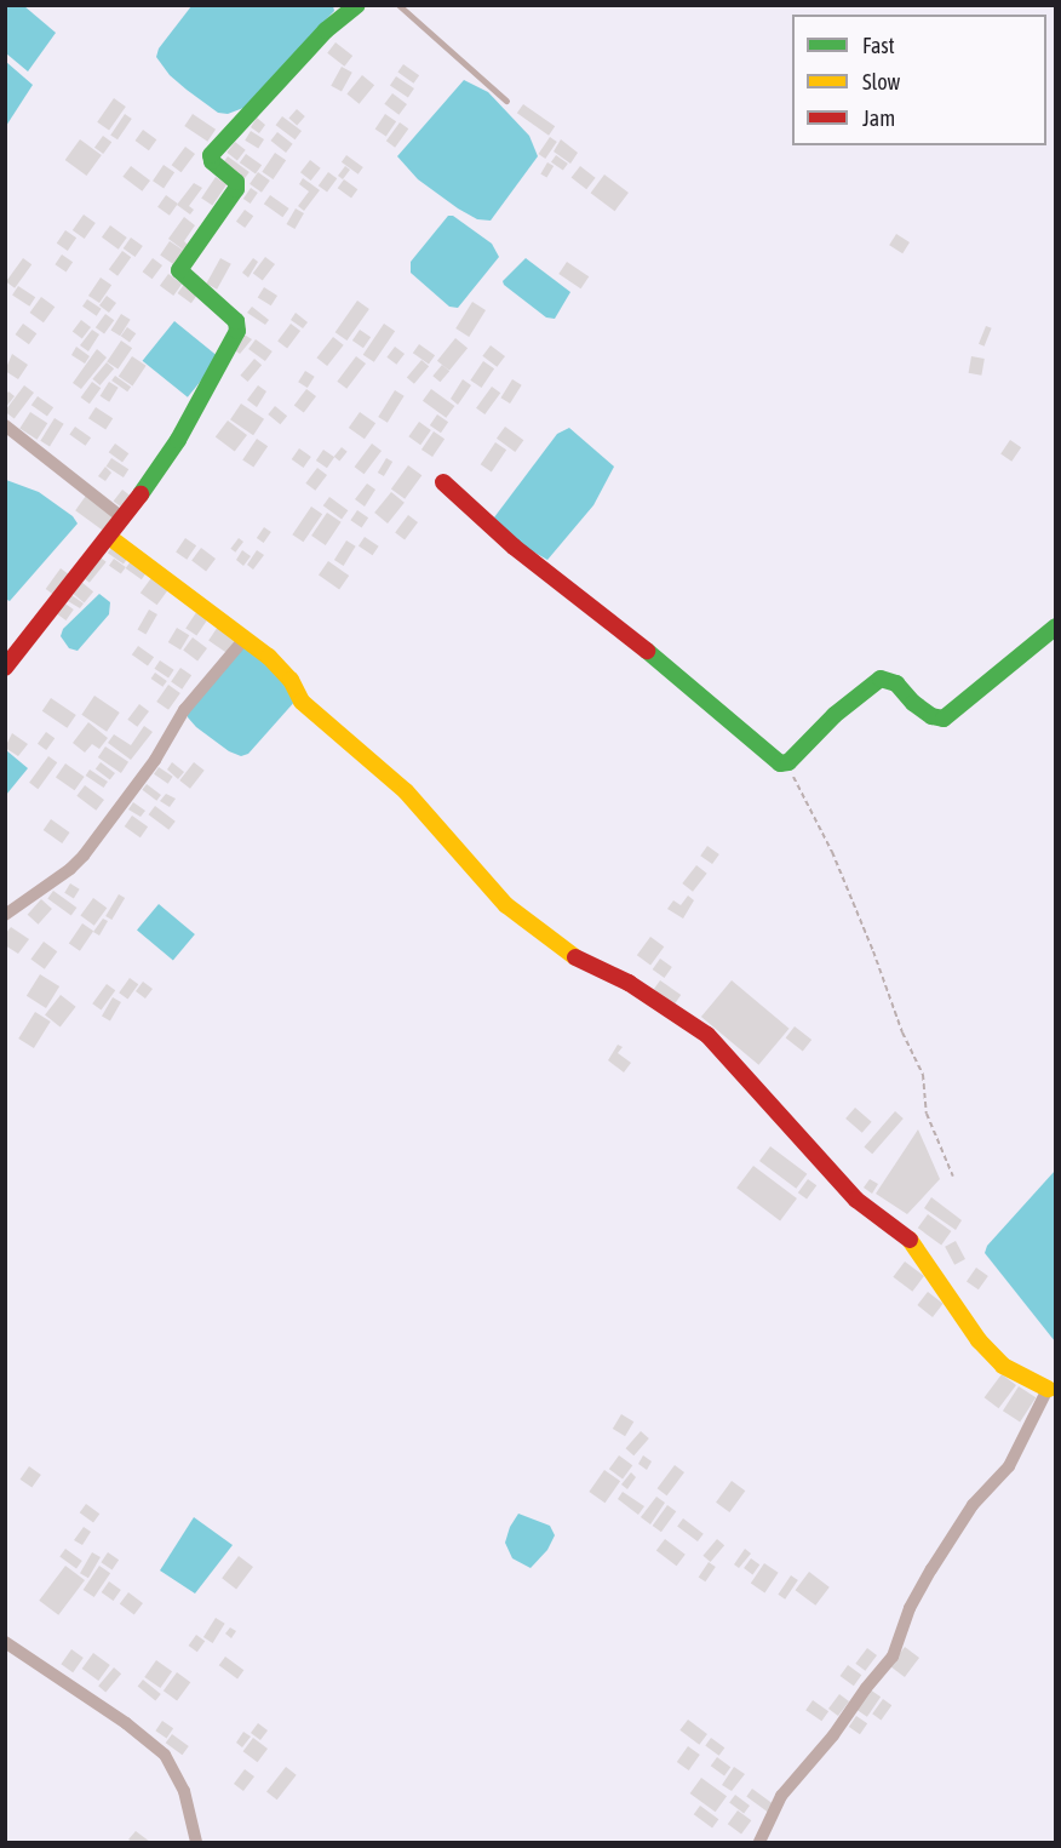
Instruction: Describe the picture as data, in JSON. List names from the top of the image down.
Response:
{
  "legend": ["Fast", "Slow", "Jam"]
}
